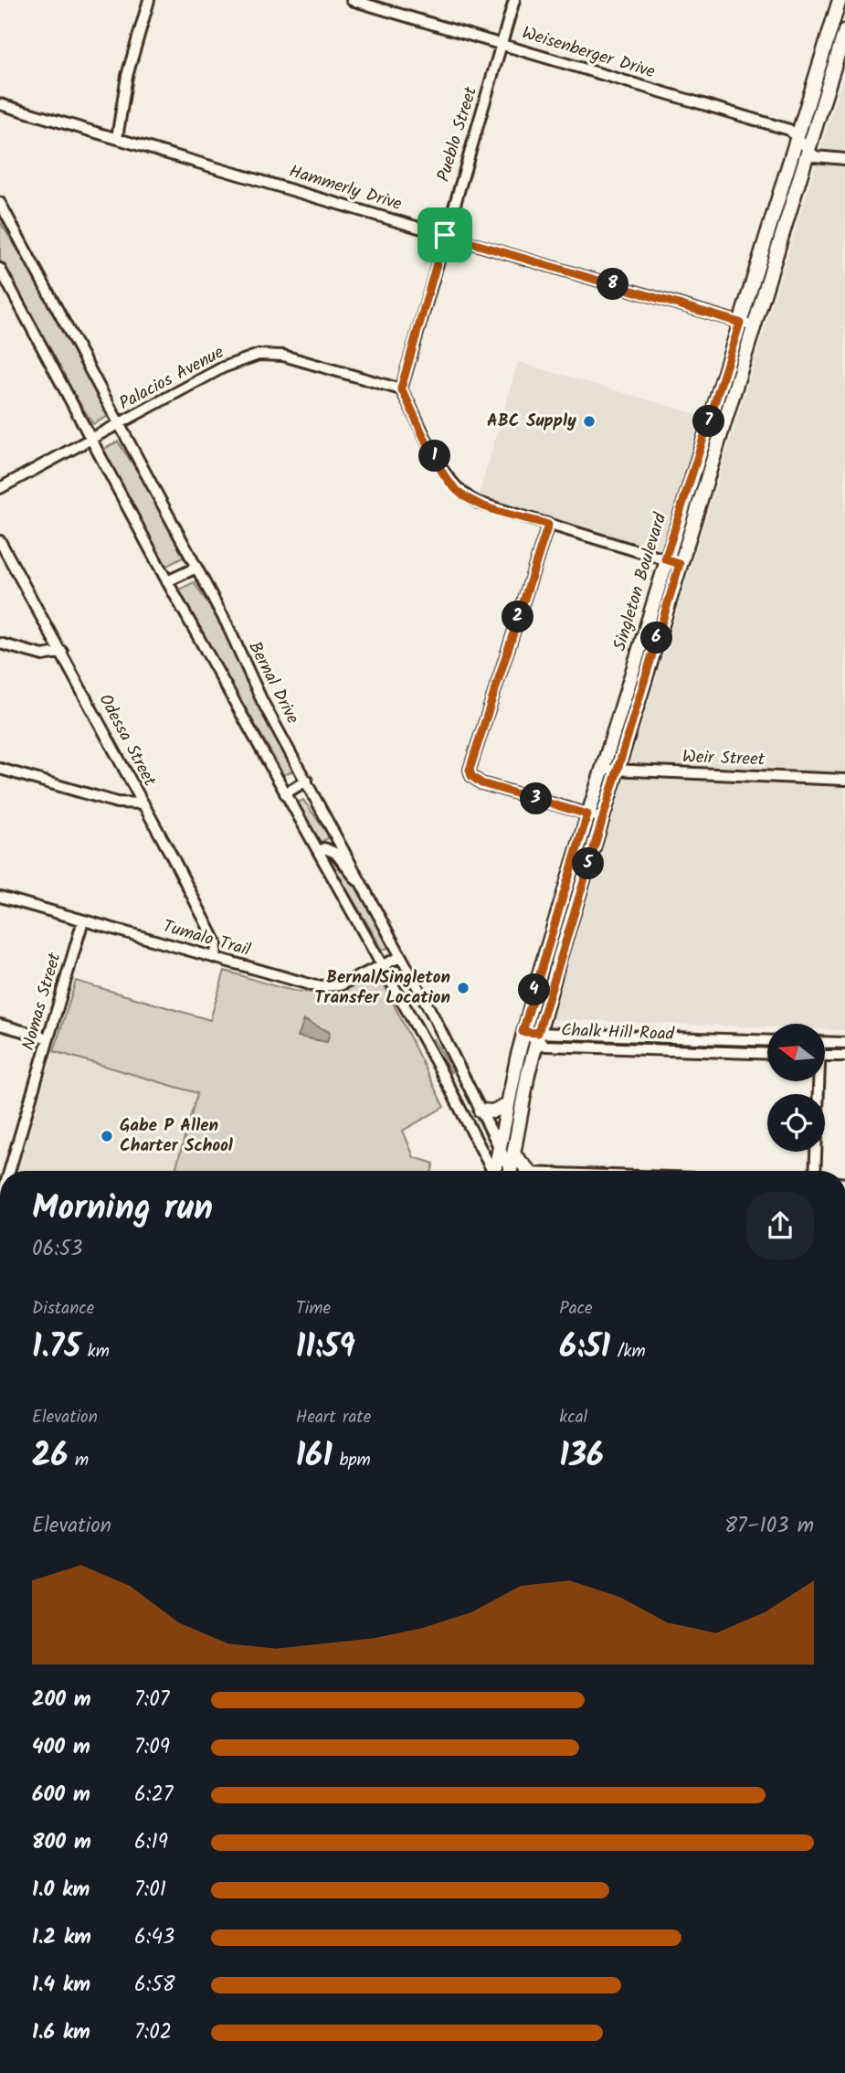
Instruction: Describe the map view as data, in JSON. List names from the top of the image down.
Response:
{
  "streets": {
    "main road": ["Singleton Boulevard"],
    "street": [
      "Weisenberger Drive",
      "Pueblo Street",
      "Hammerly Drive",
      "Palacios Avenue",
      "Bernal Drive",
      "Odessa Street",
      "Weir Street",
      "Tumalo Trail",
      "Nomas Street",
      "Chalk Hill Road"
    ]
  },
  "crossings": [
    ["Weisenberger Drive", "Pueblo Street"],
    ["Weisenberger Drive", "Singleton Boulevard"],
    ["Pueblo Street", "Hammerly Drive"],
    ["Pueblo Street", "Palacios Avenue"],
    ["Hammerly Drive", "Singleton Boulevard"],
    ["Palacios Avenue", "Bernal Drive"],
    ["Singleton Boulevard", "Bernal Drive"],
    ["Singleton Boulevard", "Weir Street"],
    ["Singleton Boulevard", "Chalk Hill Road"],
    ["Bernal Drive", "Tumalo Trail"],
    ["Odessa Street", "Tumalo Trail"],
    ["Tumalo Trail", "Nomas Street"]
  ],
  "places": ["ABC Supply", "Bernal/Singleton Transfer Location", "Gabe P Allen Charter School"],
  "north": "left",
  "page": {
    "pins": [
      "8",
      "7",
      "1",
      "2",
      "6",
      "3",
      "5",
      "4"
    ],
    "heading": ["Morning run", "06:53"],
    "stats": [
      ["Distance", "1.75 km"],
      ["Time", "11:59"],
      ["Pace", "6:51 /km"],
      ["Elevation", "26 m"],
      ["Heart rate", "161 bpm"],
      ["kcal", "136"]
    ],
    "chart": ["Elevation", "87–103 m"],
    "list": [
      {
        "name": "200 m",
        "note": "7:07"
      },
      {
        "name": "400 m",
        "note": "7:09"
      },
      {
        "name": "600 m",
        "note": "6:27"
      },
      {
        "name": "800 m",
        "note": "6:19"
      },
      {
        "name": "1.0 km",
        "note": "7:01"
      },
      {
        "name": "1.2 km",
        "note": "6:43"
      },
      {
        "name": "1.4 km",
        "note": "6:58"
      },
      {
        "name": "1.6 km",
        "note": "7:02"
      }
    ]
  }
}
